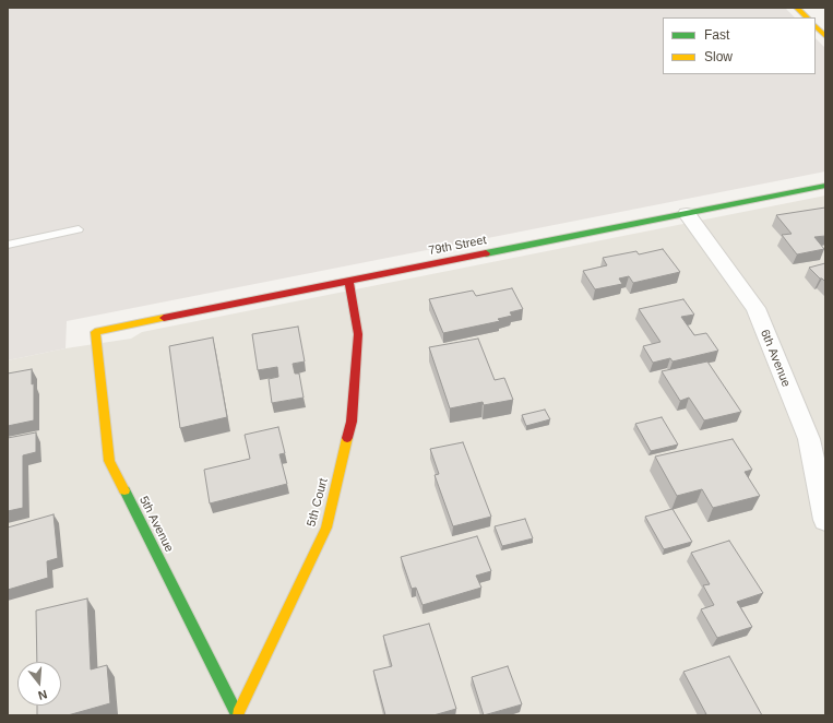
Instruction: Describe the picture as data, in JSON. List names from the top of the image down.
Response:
{
  "streets": {
    "street": [
      "79th Street",
      "6th Avenue",
      "5th Court",
      "5th Avenue"
    ]
  },
  "crossings": [
    ["79th Street", "6th Avenue"],
    ["79th Street", "5th Court"],
    ["79th Street", "5th Avenue"],
    ["5th Court", "5th Avenue"]
  ],
  "legend": ["Fast", "Slow"],
  "north": "bottom"
}
